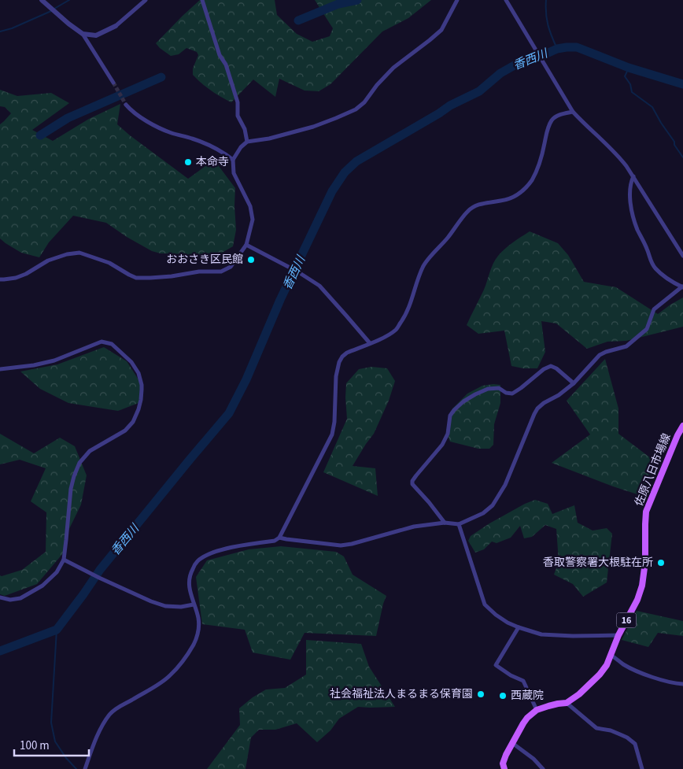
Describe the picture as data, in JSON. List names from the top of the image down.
{
  "streets": {
    "main road": ["佐原八日市場線", "16"]
  },
  "water": ["香西川"],
  "places": [
    "本命寺",
    "おおさき区民館",
    "香取警察署大根駐在所",
    "社会福祉法人まるまる保育園",
    "西蔵院"
  ],
  "scale_bar": "100 m"
}
